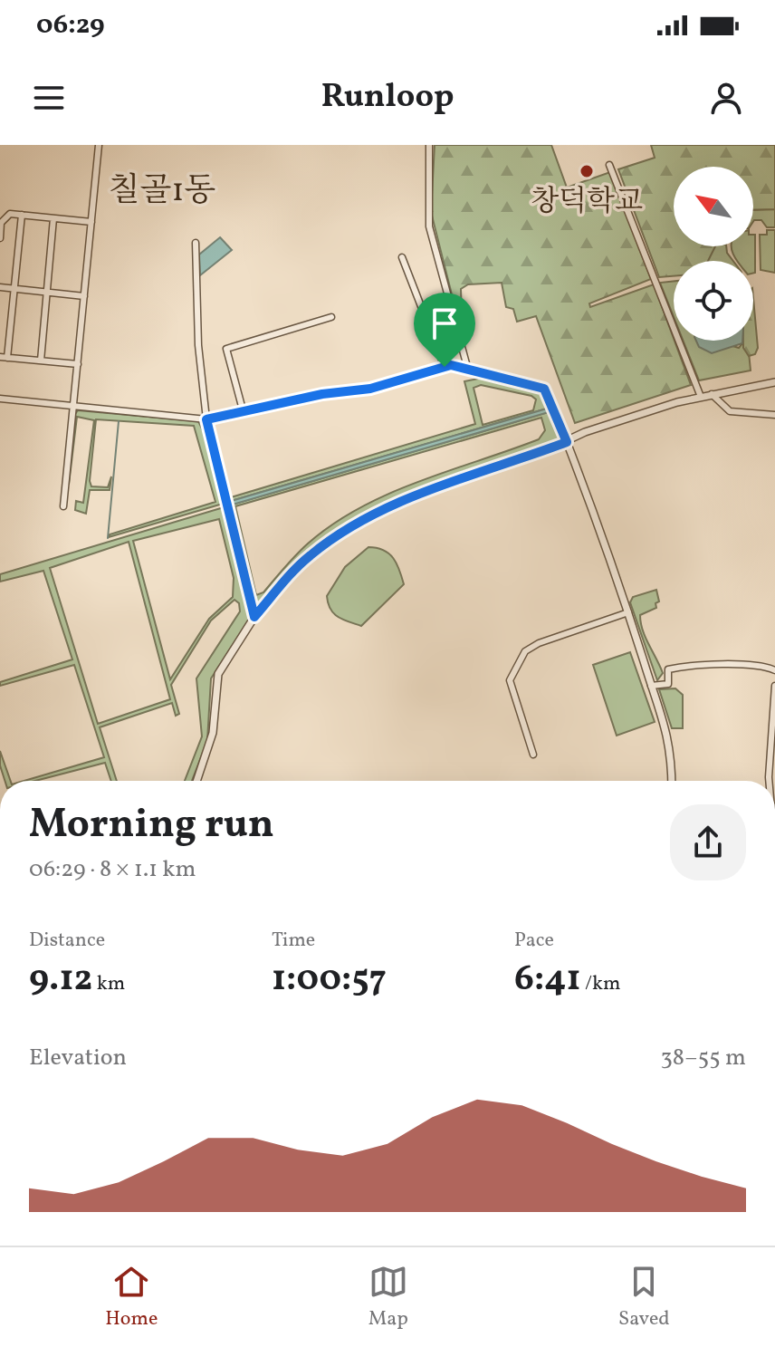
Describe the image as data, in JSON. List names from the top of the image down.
{
  "districts": ["칠골1동"],
  "places": ["창덕학교"],
  "north": "top left",
  "page": {
    "status": "06:29",
    "header": "Runloop",
    "heading": ["Morning run", "06:29 · 8 × 1.1 km"],
    "stats": [
      ["Distance", "9.12 km"],
      ["Time", "1:00:57"],
      ["Pace", "6:41 /km"]
    ],
    "chart": ["Elevation", "38–55 m"],
    "tabs": ["Home", "Map", "Saved"]
  }
}
